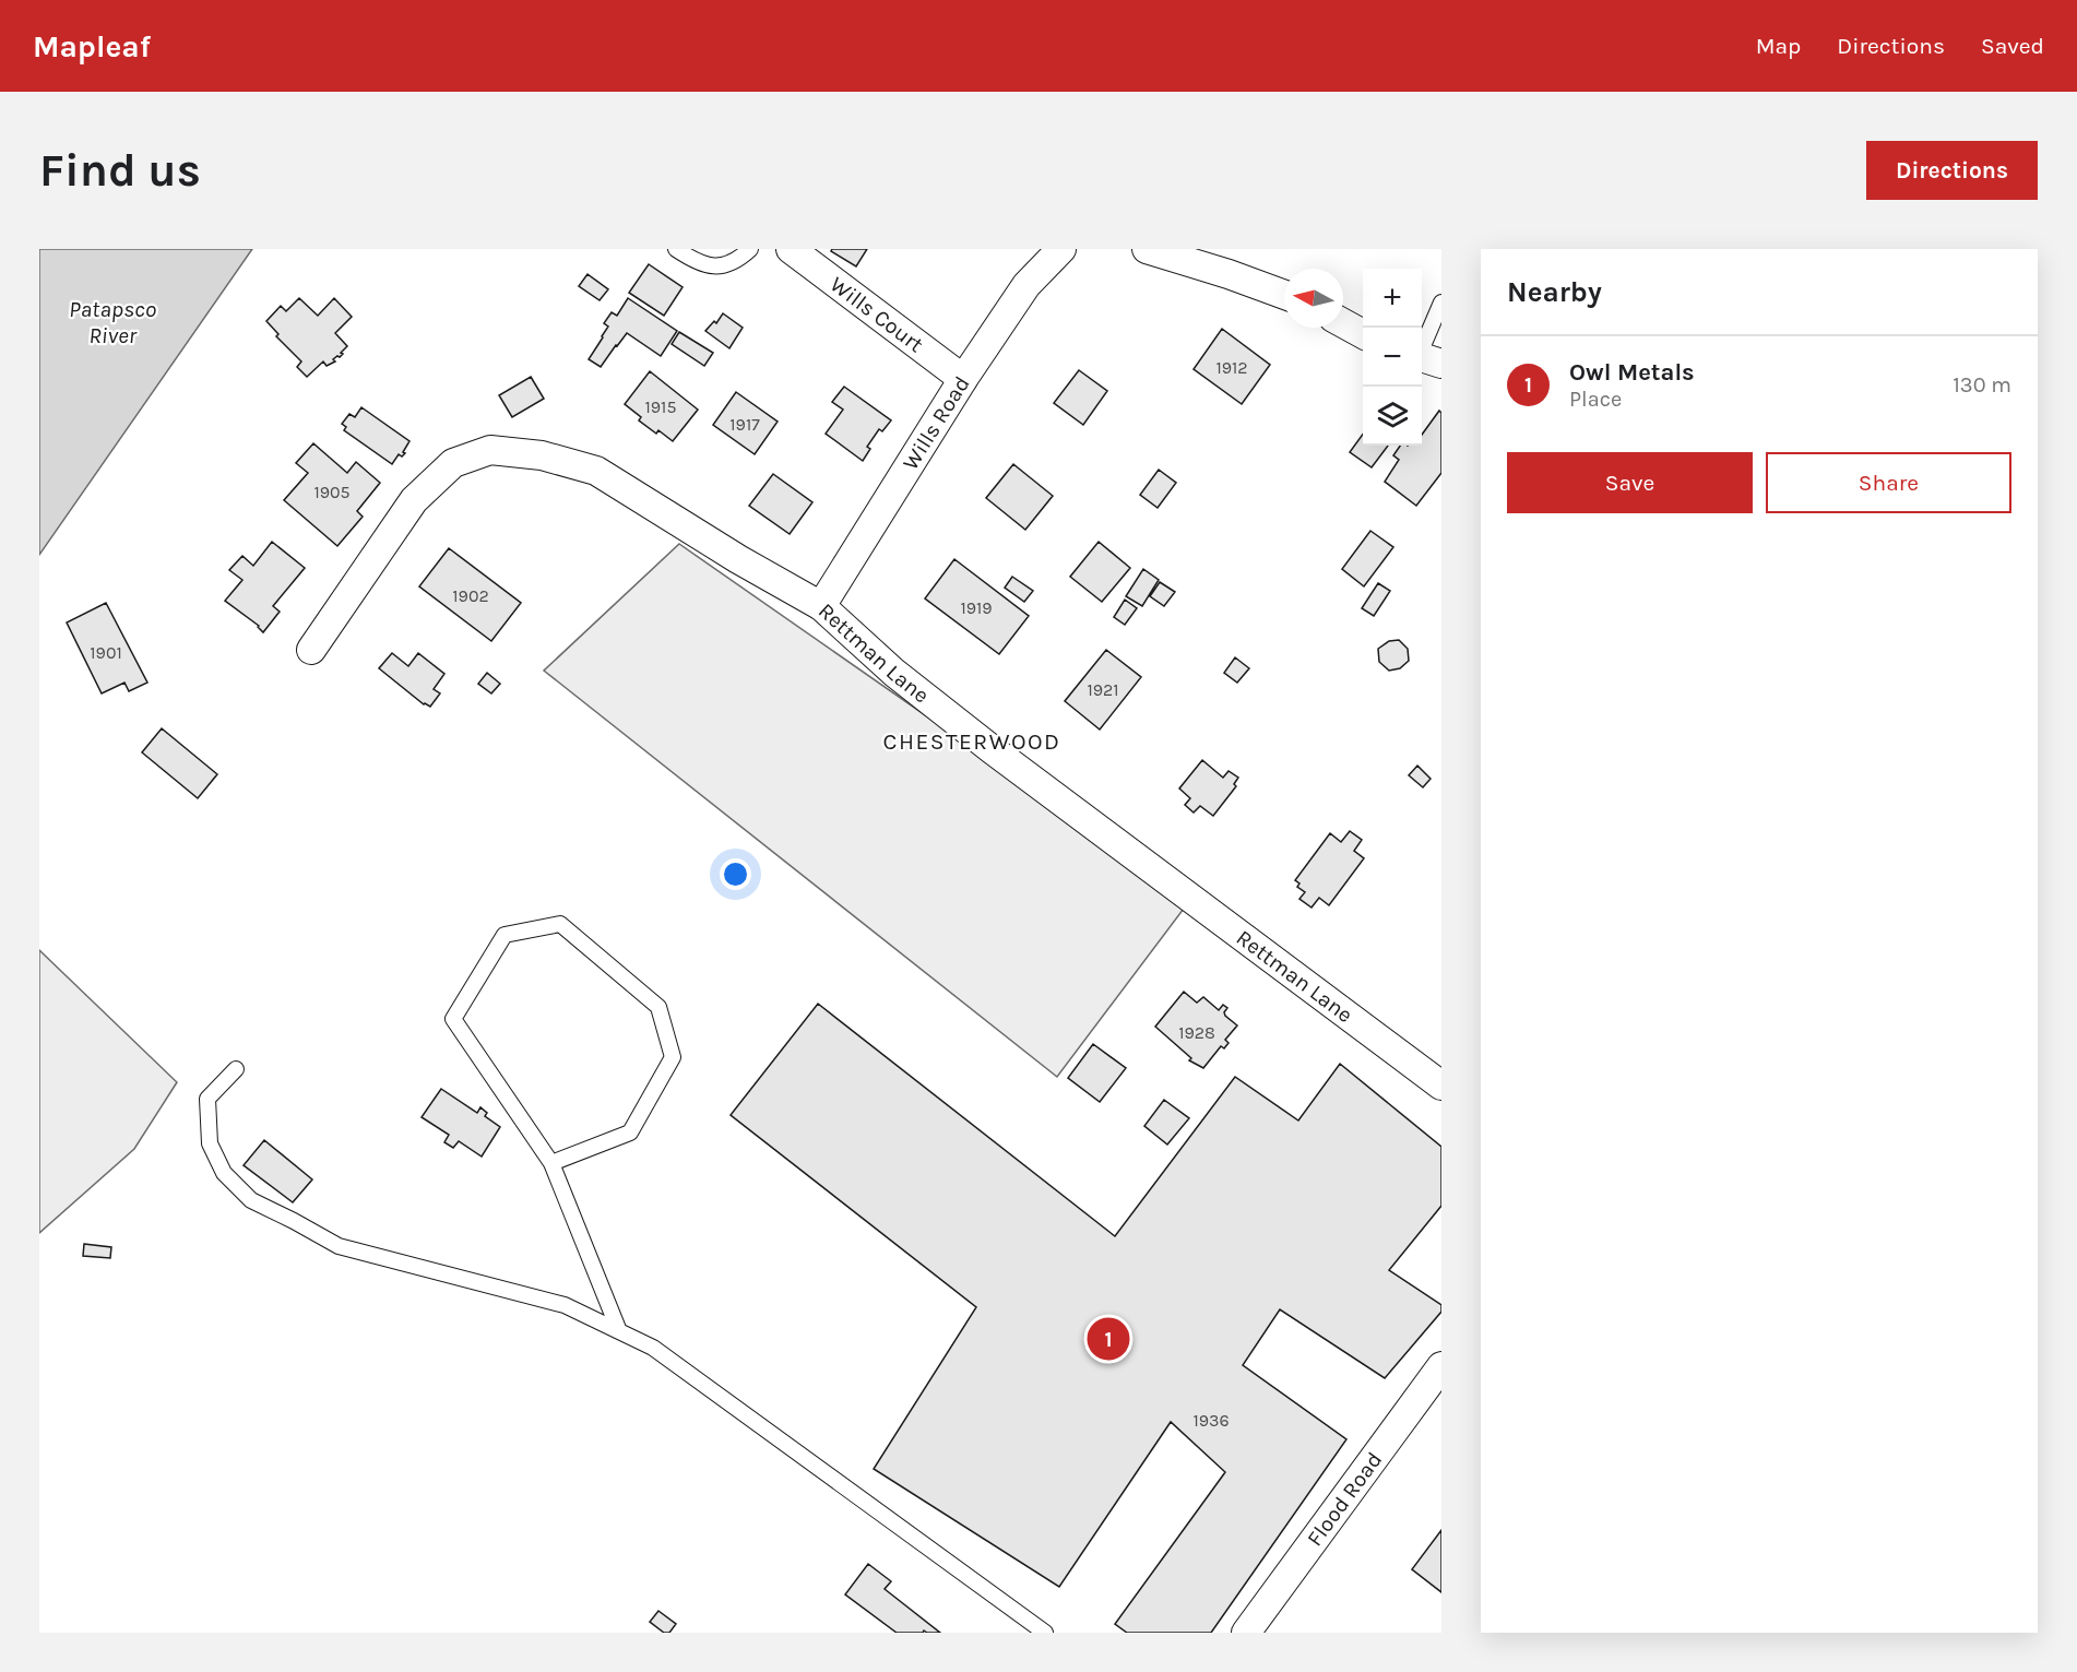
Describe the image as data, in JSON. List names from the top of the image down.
{
  "streets": {
    "street": [
      "Wills Court",
      "Wills Road",
      "Rettman Lane",
      "Flood Road"
    ]
  },
  "crossings": [
    ["Wills Court", "Wills Road"],
    ["Wills Road", "Rettman Lane"]
  ],
  "districts": ["CHESTERWOOD"],
  "water": ["Patapsco River"],
  "house_numbers": [
    "1912",
    "1915",
    "1917",
    "1905",
    "1902",
    "1919",
    "1901",
    "1921",
    "1928",
    "1936"
  ],
  "north": "left",
  "page": {
    "header": "Mapleaf",
    "nav": ["Map", "Directions", "Saved"],
    "buttons": [
      "Directions",
      ["Save", "Share"]
    ],
    "title": "Find us",
    "heading": "Nearby",
    "map_buttons": ["+", "−"],
    "list": [
      {
        "mark": "1",
        "name": "Owl Metals",
        "note": "Place",
        "value": "130 m"
      }
    ],
    "pins": "1"
  }
}
